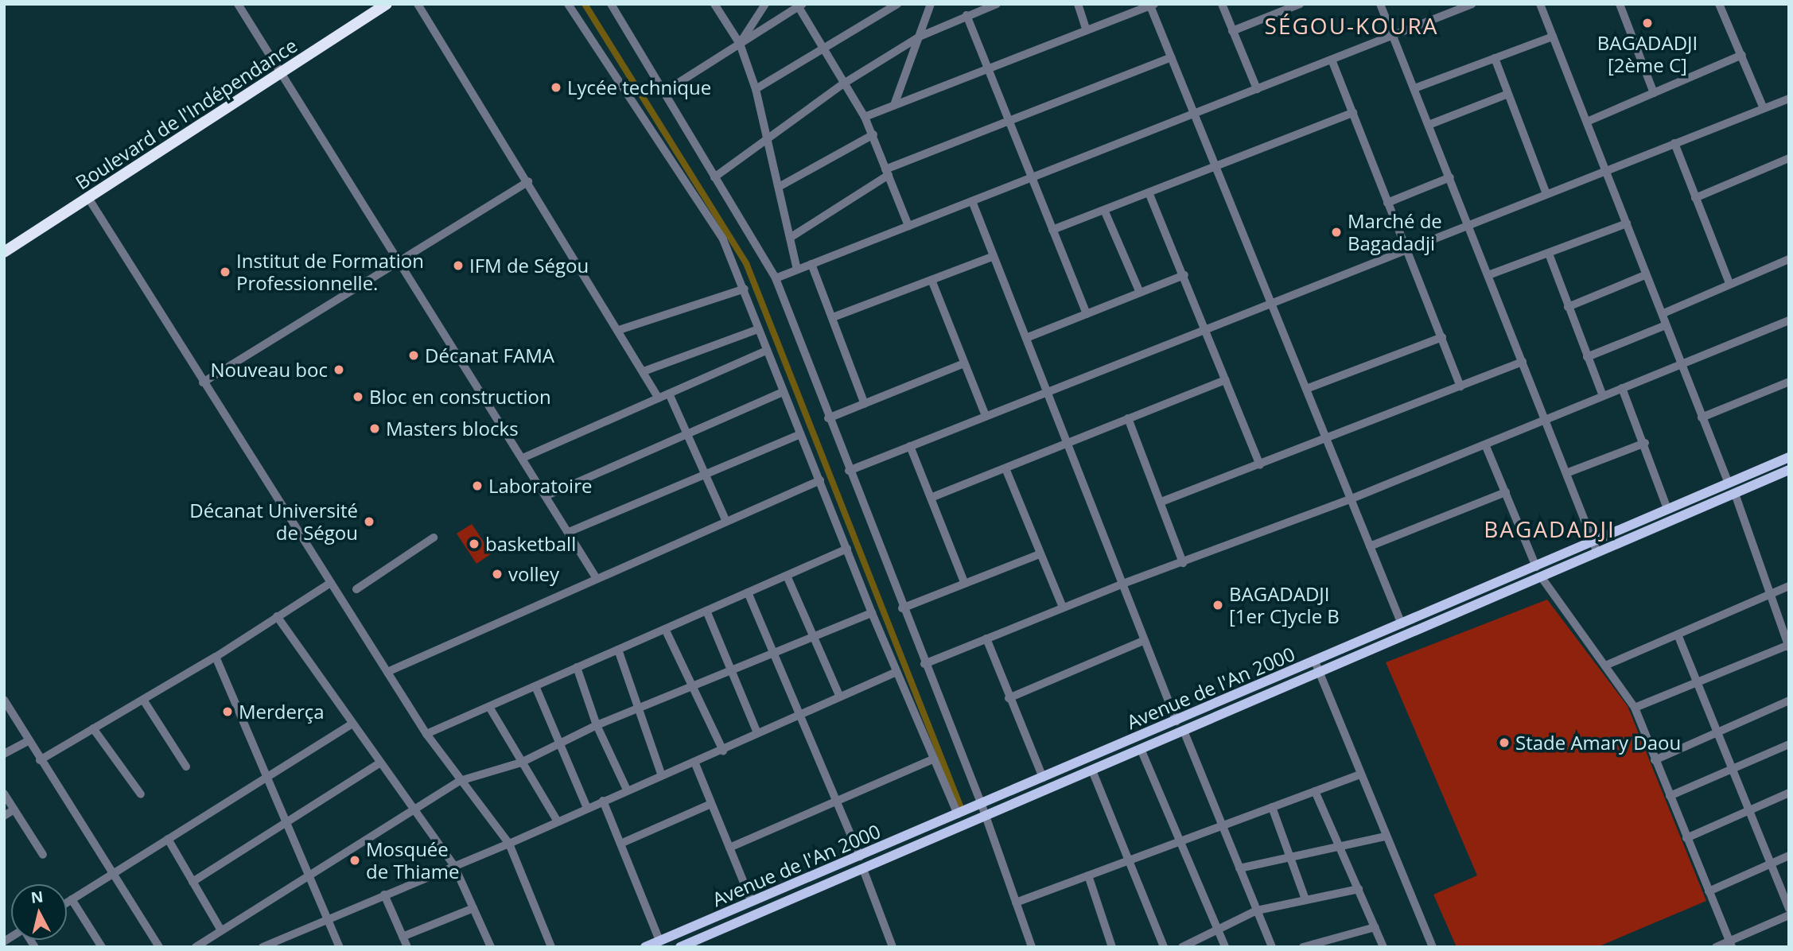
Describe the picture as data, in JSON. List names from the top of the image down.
{
  "streets": {
    "highway": ["Boulevard de l'Indépendance"],
    "main road": ["Avenue de l'An 2000"]
  },
  "districts": ["SÉGOU-KOURA", "BAGADADJI"],
  "places": [
    "BAGADADJI [2ème C]",
    "Lycée technique",
    "Marché de Bagadadji",
    "IFM de Ségou",
    "Institut de Formation Professionnelle.",
    "Décanat FAMA",
    "Nouveau boc",
    "Bloc en construction",
    "Masters blocks",
    "Laboratoire",
    "Décanat Université de Ségou",
    "basketball",
    "volley",
    "BAGADADJI [1er C]ycle B",
    "Merderça",
    "Stade Amary Daou",
    "Mosquée de Thiame"
  ],
  "north": "top"
}
